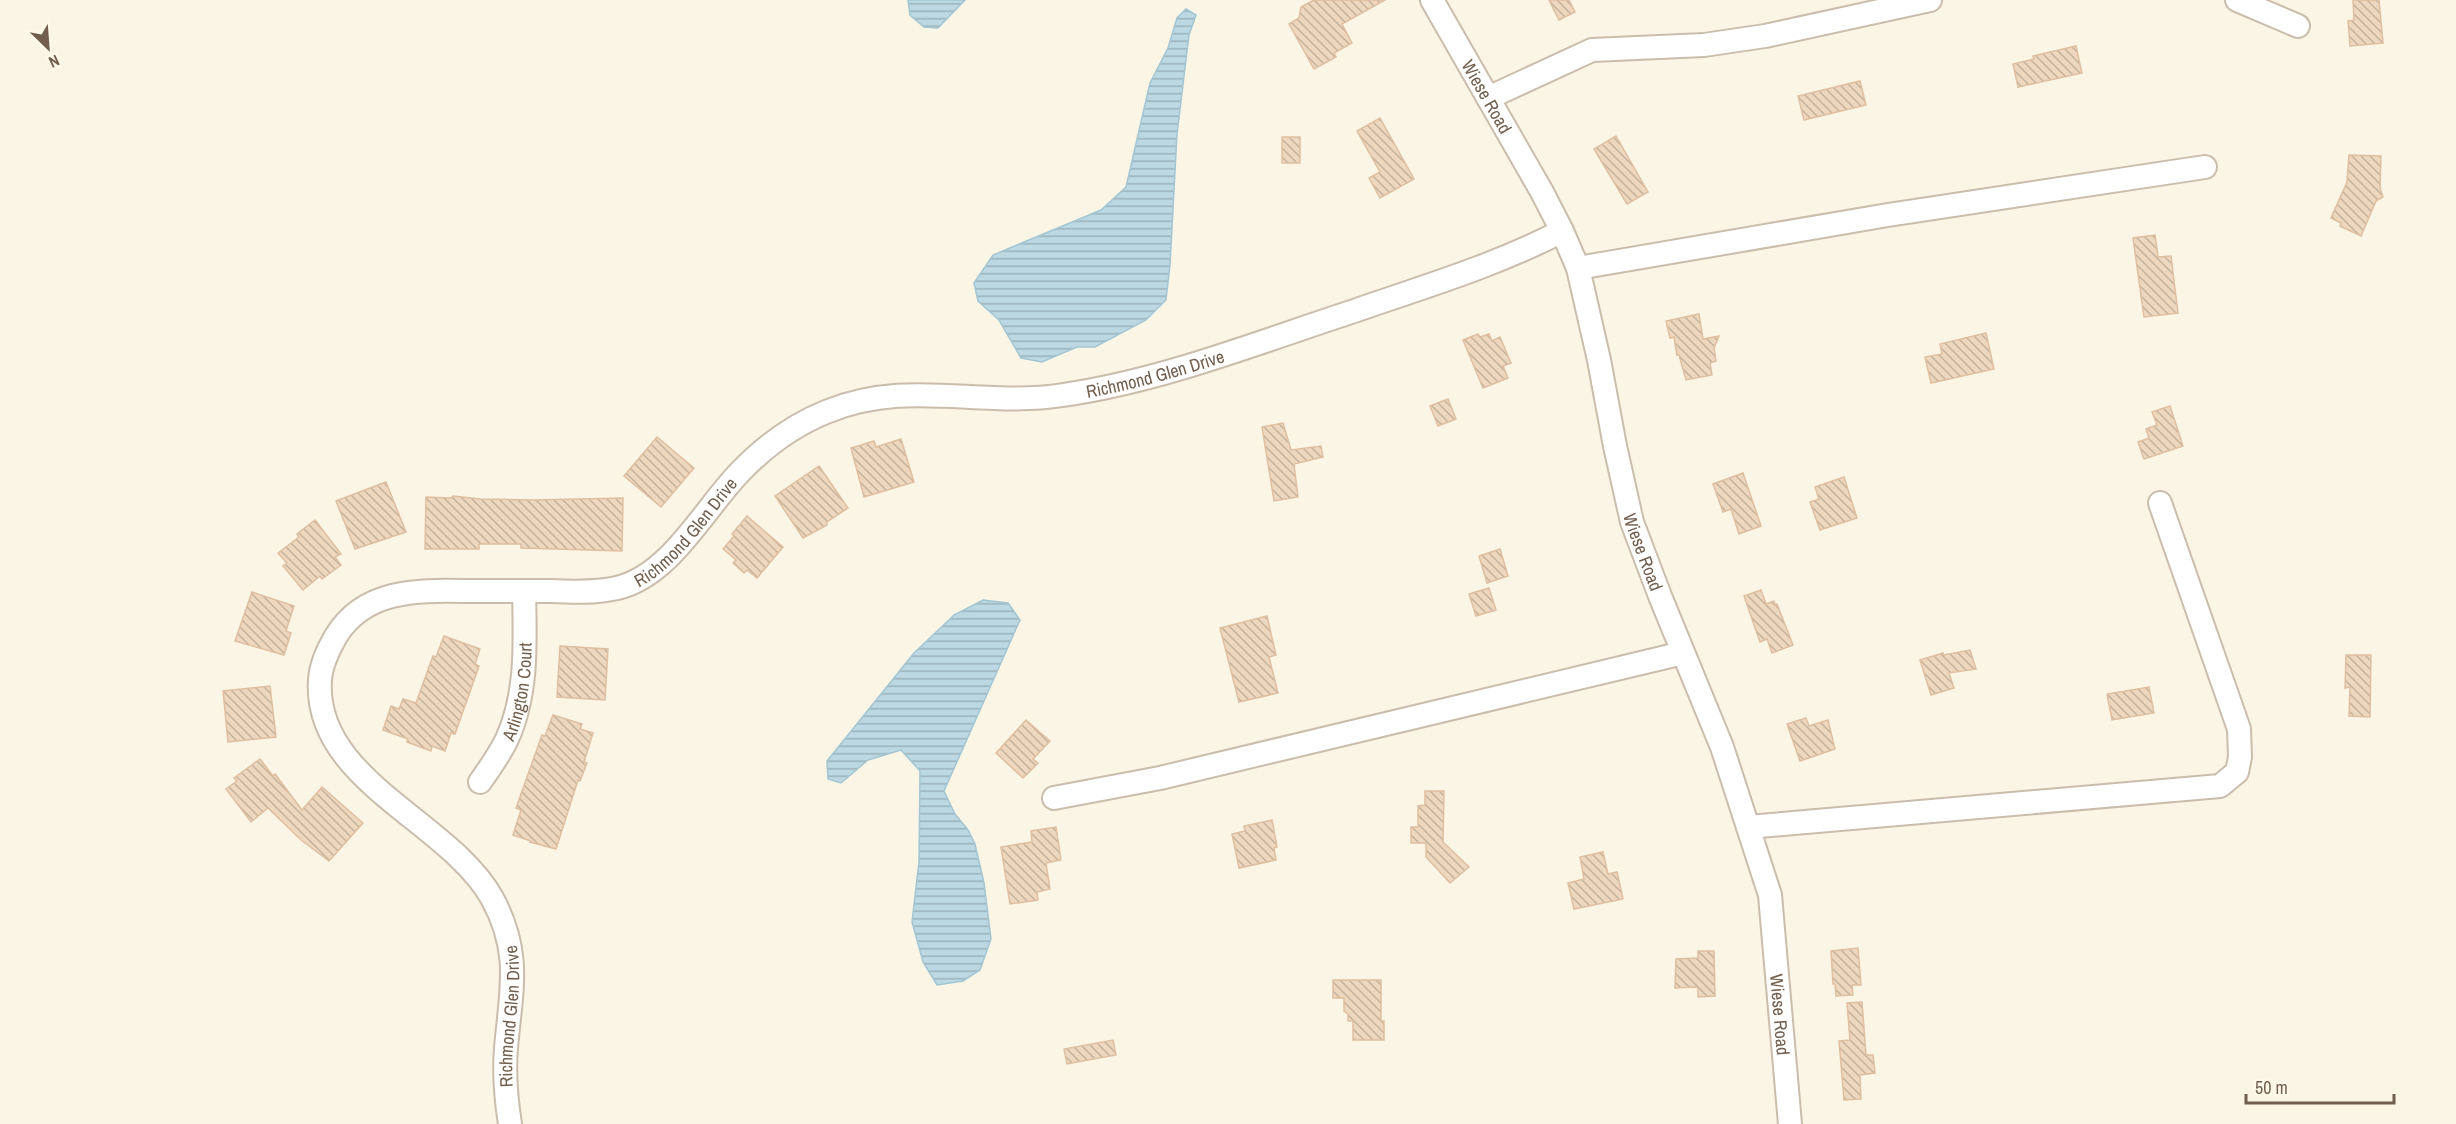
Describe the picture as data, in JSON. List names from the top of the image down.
{
  "streets": {
    "street": ["Wiese Road", "Richmond Glen Drive", "Arlington Court"]
  },
  "crossings": [
    ["Wiese Road", "Richmond Glen Drive"],
    ["Richmond Glen Drive", "Arlington Court"]
  ],
  "scale_bar": "50 m",
  "north": "bottom right"
}
